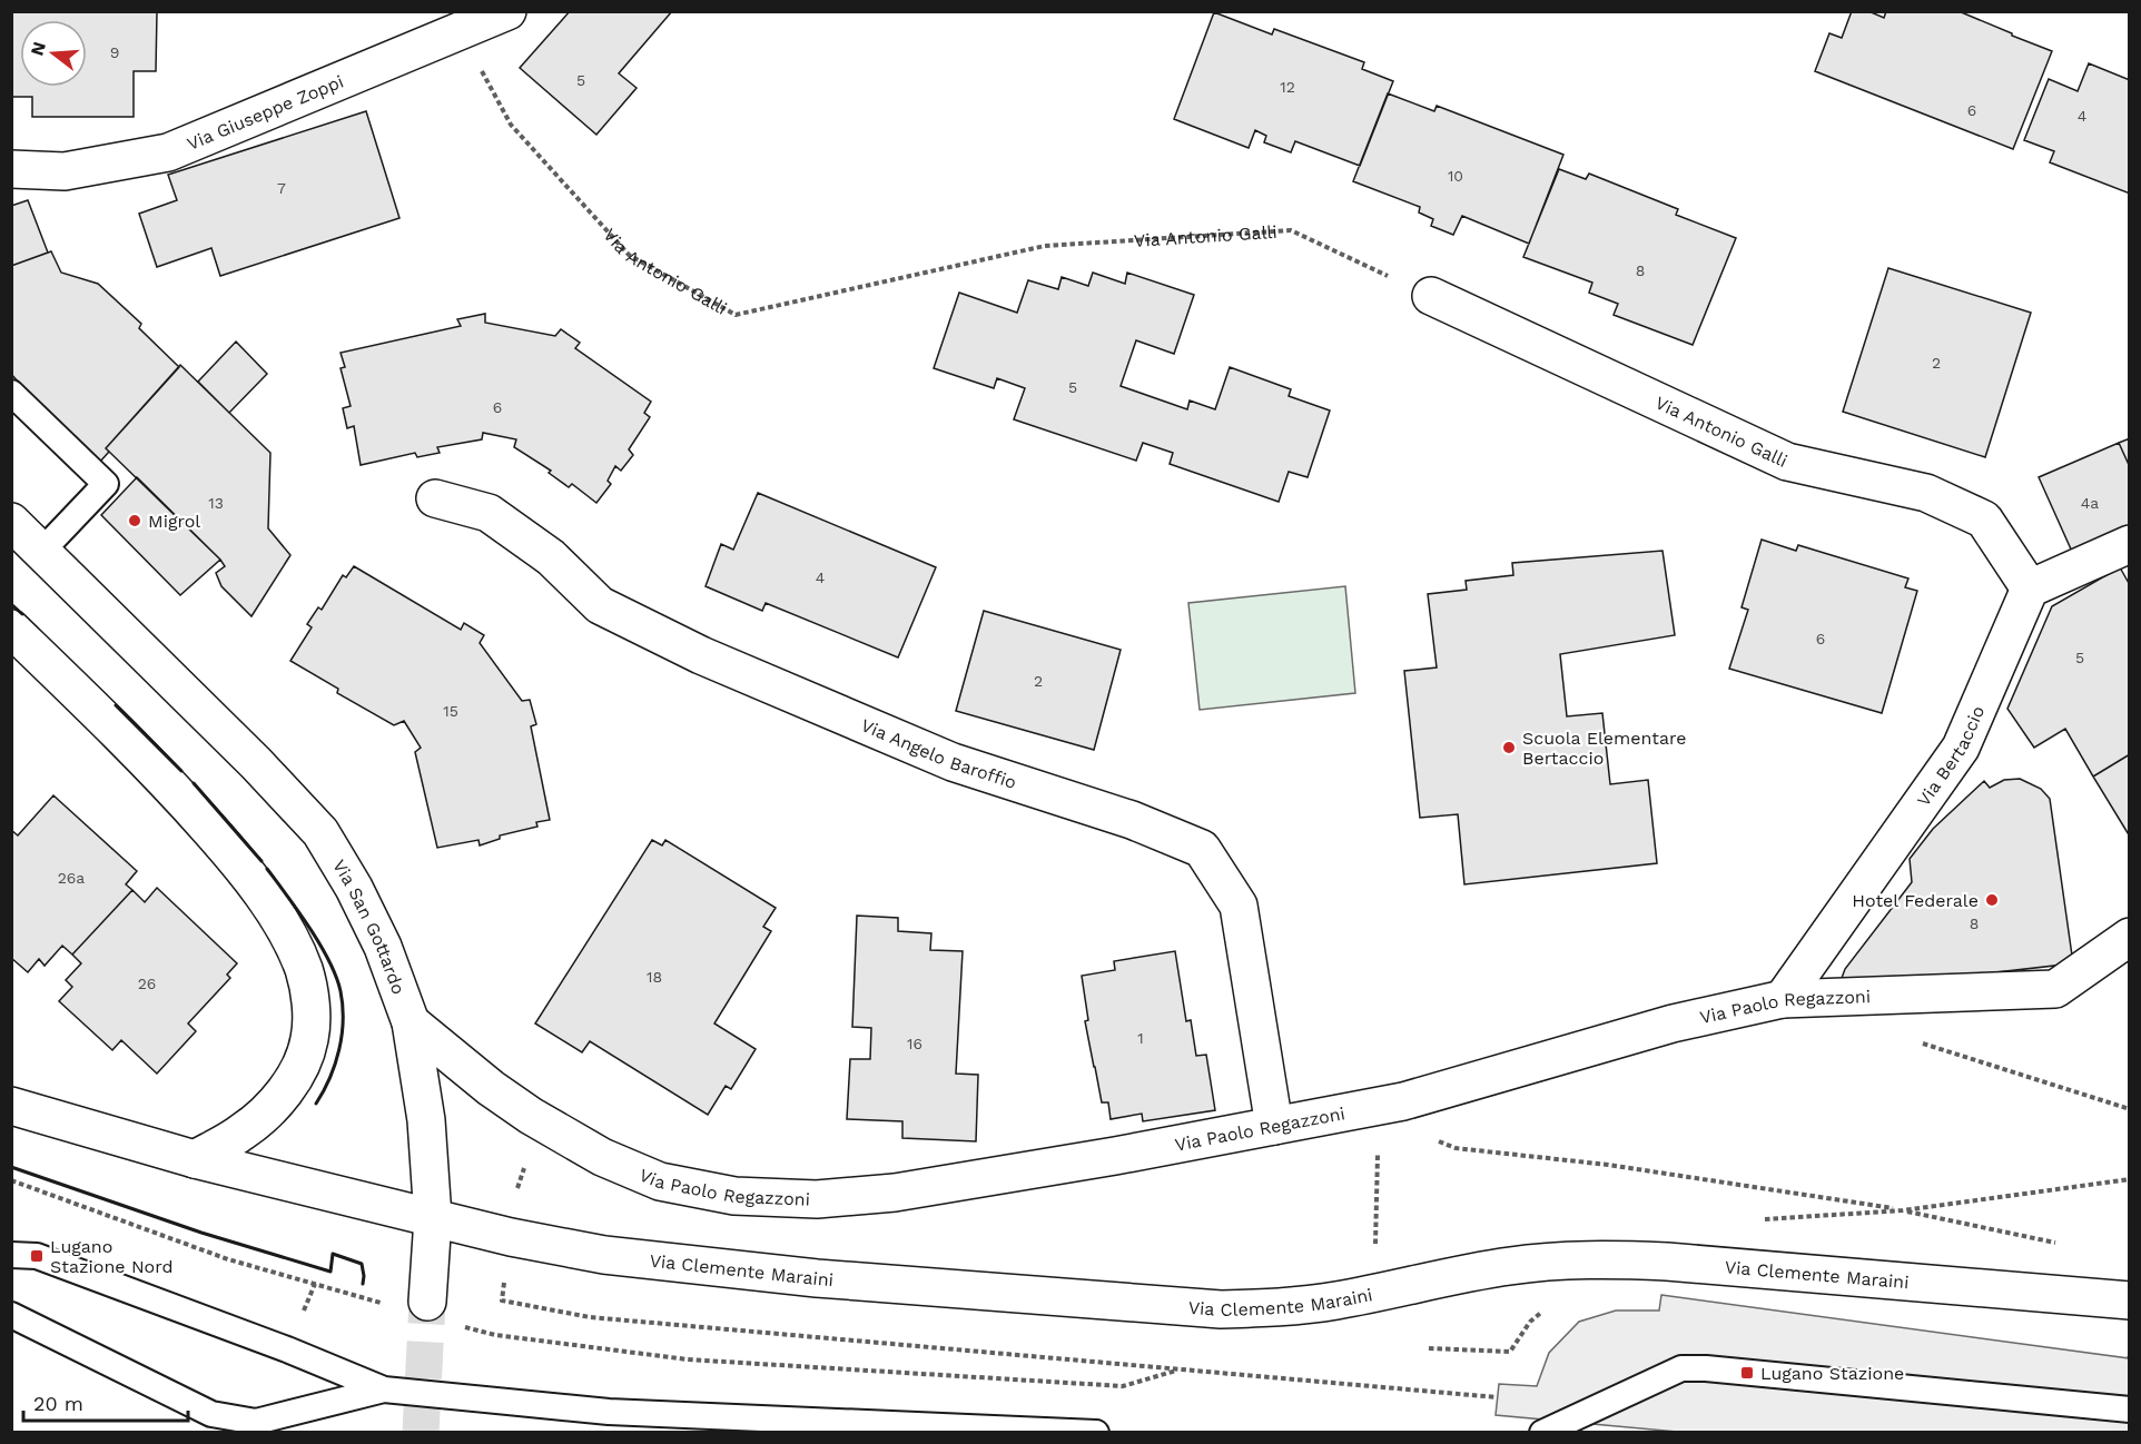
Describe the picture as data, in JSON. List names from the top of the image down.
{
  "streets": {
    "street": [
      "Via Giuseppe Zoppi",
      "Via Antonio Galli",
      "Via Angelo Baroffio",
      "Via Bertaccio",
      "Via San Gottardo",
      "Via Paolo Regazzoni",
      "Via Clemente Maraini"
    ]
  },
  "crossings": [
    ["Via Giuseppe Zoppi", "Via Antonio Galli"],
    ["Via Antonio Galli", "Via Bertaccio"],
    ["Via Angelo Baroffio", "Via Paolo Regazzoni"],
    ["Via Bertaccio", "Via Paolo Regazzoni"],
    ["Via San Gottardo", "Via Paolo Regazzoni"],
    ["Via San Gottardo", "Via Clemente Maraini"]
  ],
  "places": {
    "other": ["Migrol", "Scuola Elementare Bertaccio", "Hotel Federale"],
    "transit": ["Lugano Stazione Nord", "Lugano Stazione"]
  },
  "house_numbers": [
    "9",
    "5",
    "12",
    "6",
    "4",
    "10",
    "7",
    "8",
    "2",
    "5",
    "6",
    "13",
    "4a",
    "4",
    "6",
    "5",
    "2",
    "15",
    "26a",
    "8",
    "18",
    "26",
    "1",
    "16"
  ],
  "scale_bar": "20 m",
  "north": "left"
}
